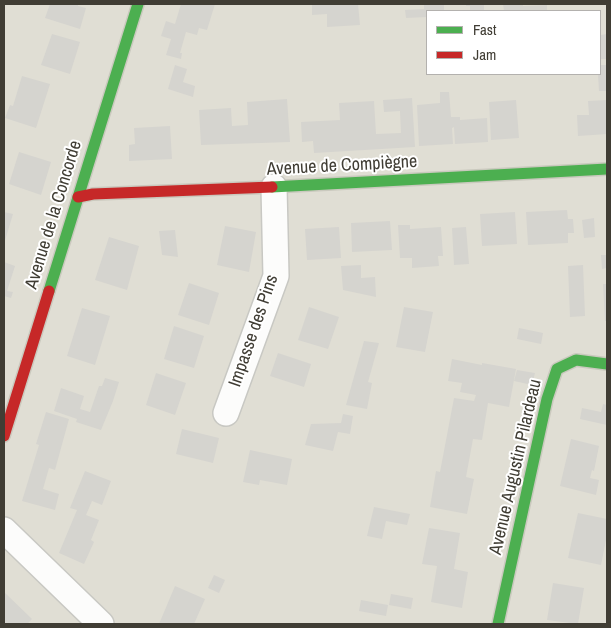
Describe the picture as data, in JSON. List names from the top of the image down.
{
  "streets": {
    "street": [
      "Avenue de Compiègne",
      "Avenue de la Concorde",
      "Impasse des Pins",
      "Avenue Augustin Pilardeau"
    ]
  },
  "crossings": [
    ["Avenue de Compiègne", "Avenue de la Concorde"],
    ["Avenue de Compiègne", "Impasse des Pins"]
  ],
  "legend": ["Fast", "Jam"]
}
